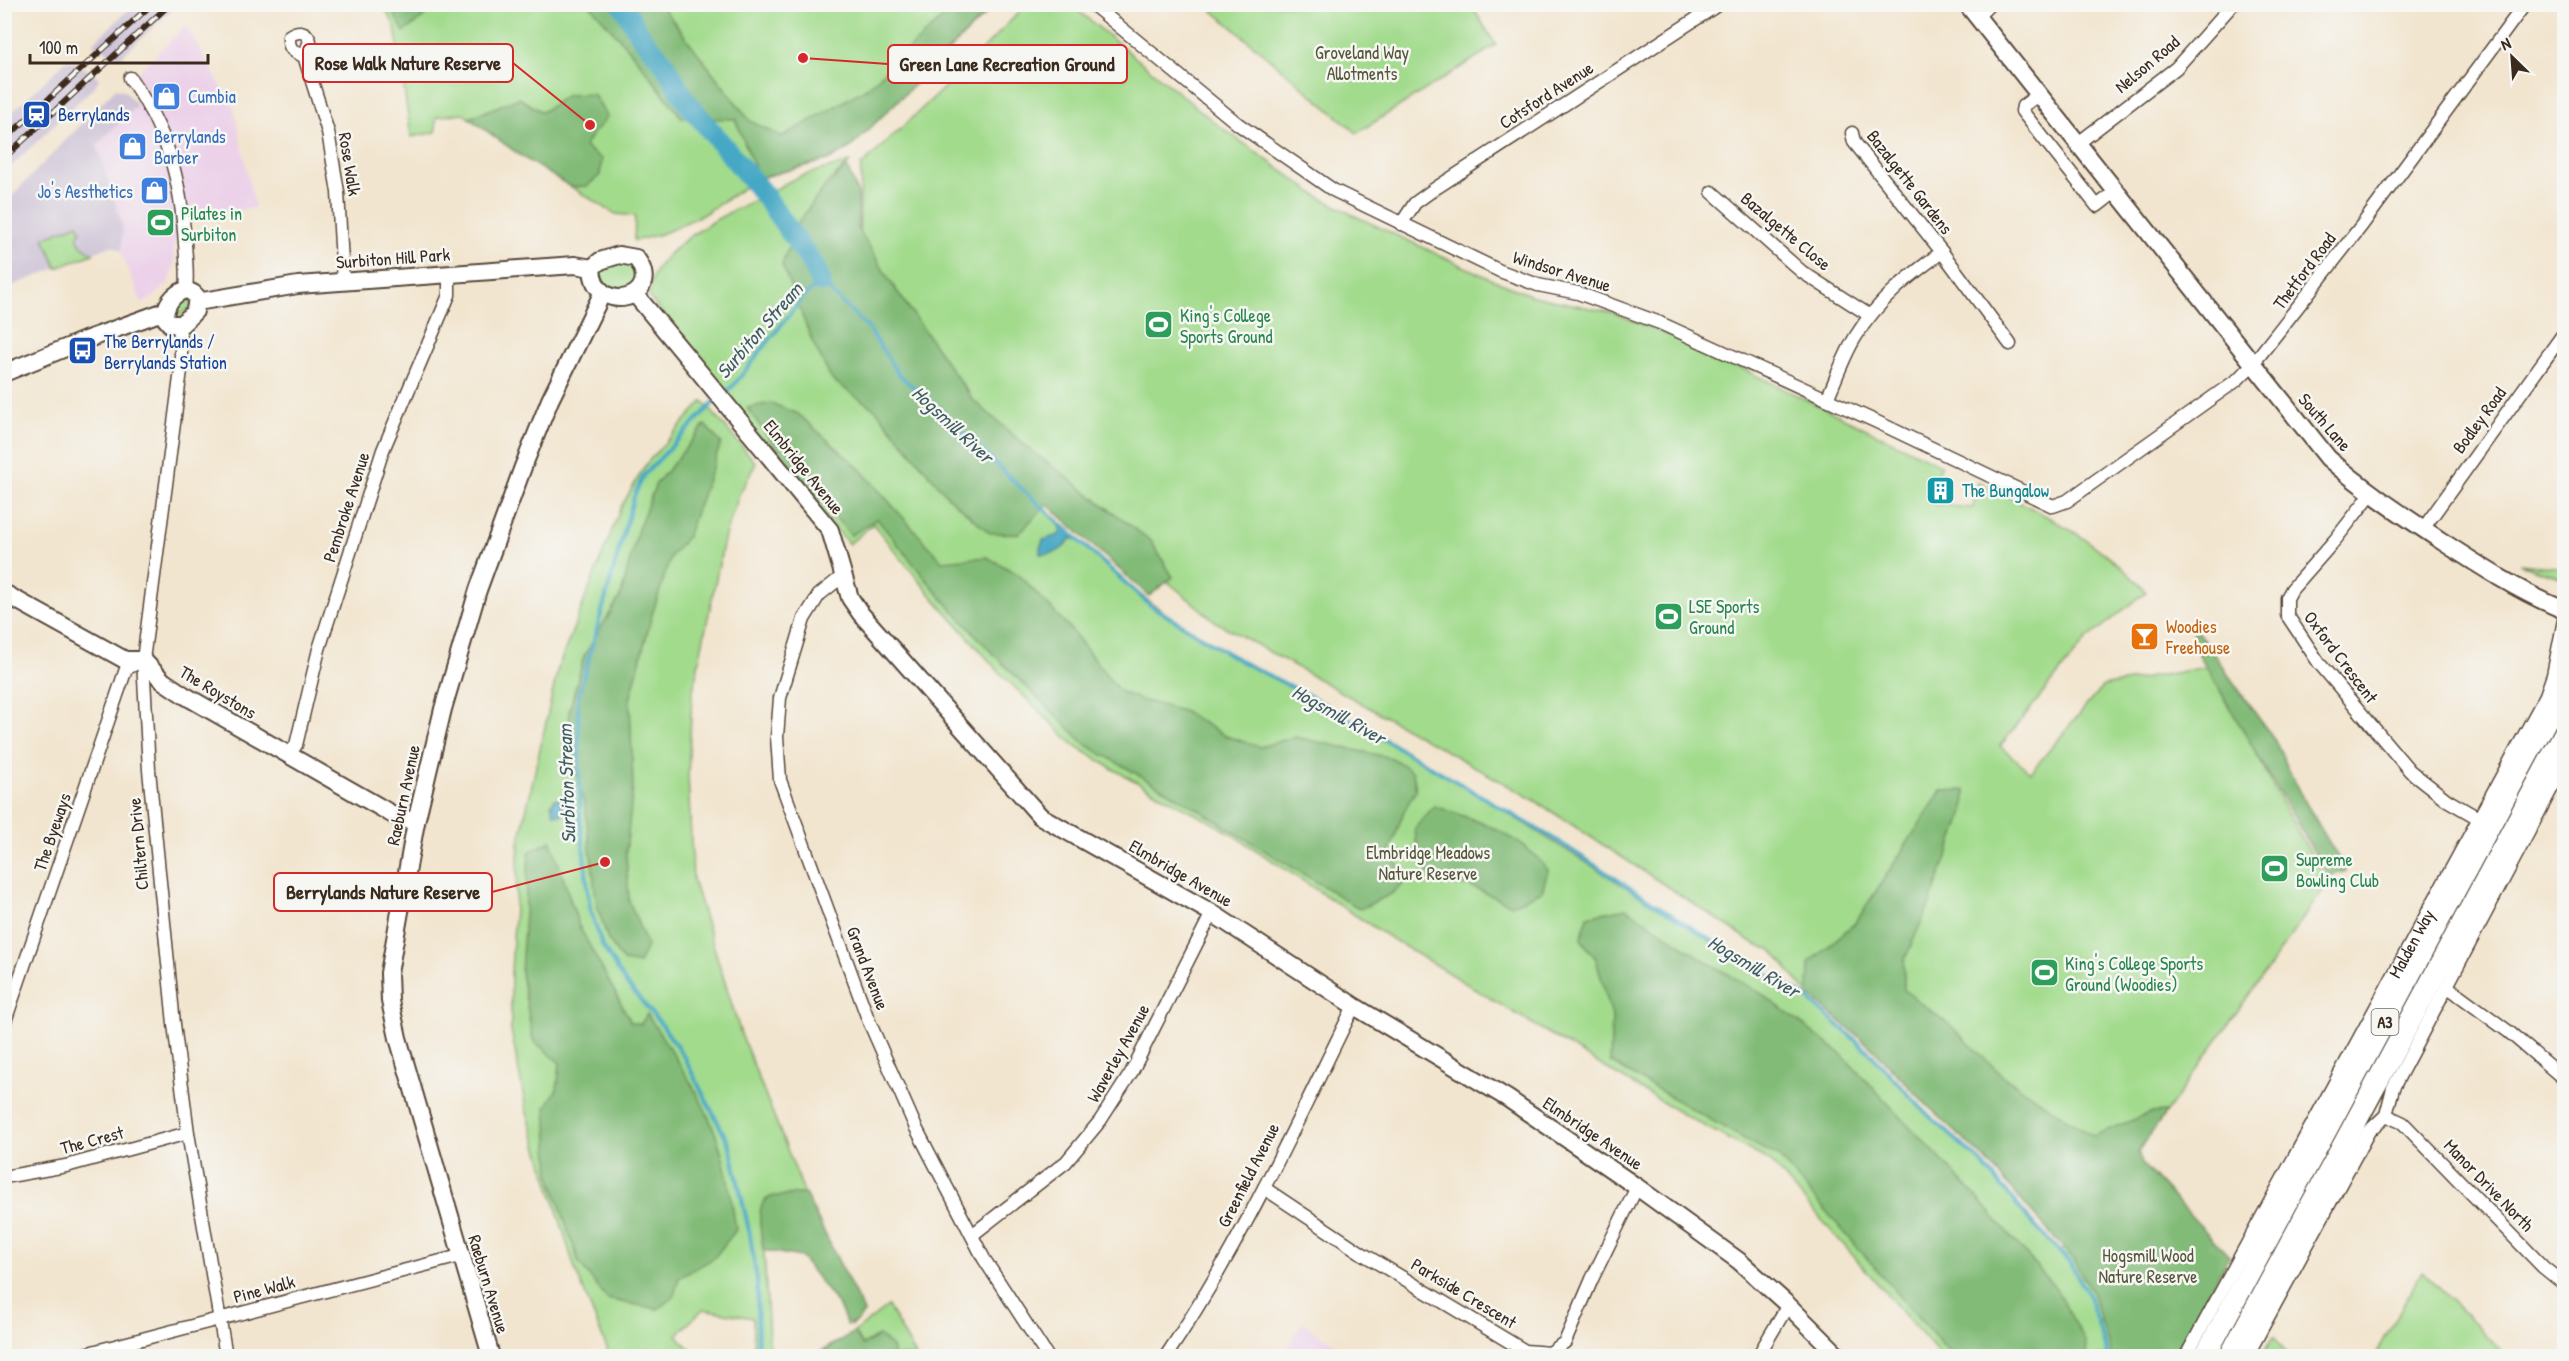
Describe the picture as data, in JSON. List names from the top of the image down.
{
  "streets": {
    "highway": ["Malden Way", "A3"],
    "street": [
      "Nelson Road",
      "Cotsford Avenue",
      "Rose Walk",
      "Bazalgette Gardens",
      "Bazalgette Close",
      "Surbiton Hill Park",
      "Windsor Avenue",
      "Thetford Road",
      "Bodley Road",
      "South Lane",
      "Elmbridge Avenue",
      "Pembroke Avenue",
      "Oxford Crescent",
      "The Roystons",
      "Raeburn Avenue",
      "The Byeways",
      "Chiltern Drive",
      "Grand Avenue",
      "Waverley Avenue",
      "The Crest",
      "Greenfield Avenue",
      "Manor Drive North",
      "Pine Walk",
      "Parkside Crescent"
    ]
  },
  "crossings": [
    ["Nelson Road", "South Lane"],
    ["Cotsford Avenue", "Windsor Avenue"],
    ["Rose Walk", "Surbiton Hill Park"],
    ["Bazalgette Gardens", "Bazalgette Close"],
    ["Bazalgette Gardens", "Windsor Avenue"],
    ["Surbiton Hill Park", "Elmbridge Avenue"],
    ["Surbiton Hill Park", "Pembroke Avenue"],
    ["Surbiton Hill Park", "Raeburn Avenue"],
    ["Surbiton Hill Park", "Chiltern Drive"],
    ["Windsor Avenue", "Thetford Road"],
    ["Thetford Road", "South Lane"],
    ["Bodley Road", "South Lane"],
    ["South Lane", "Oxford Crescent"],
    ["Elmbridge Avenue", "Raeburn Avenue"],
    ["Elmbridge Avenue", "Grand Avenue"],
    ["Elmbridge Avenue", "Waverley Avenue"],
    ["Elmbridge Avenue", "Greenfield Avenue"],
    ["Elmbridge Avenue", "Parkside Crescent"],
    ["Pembroke Avenue", "The Roystons"],
    ["Oxford Crescent", "Malden Way"],
    ["The Roystons", "Raeburn Avenue"],
    ["The Roystons", "The Byeways"],
    ["The Roystons", "Chiltern Drive"],
    ["Raeburn Avenue", "Pine Walk"],
    ["The Byeways", "Chiltern Drive"],
    ["Chiltern Drive", "The Crest"],
    ["Chiltern Drive", "Pine Walk"],
    ["Grand Avenue", "Waverley Avenue"],
    ["Greenfield Avenue", "Parkside Crescent"]
  ],
  "water": ["Surbiton Stream", "Hogsmill River"],
  "parks": ["Groveland Way Allotments", "Elmbridge Meadows Nature Reserve", "Hogsmill Wood Nature Reserve"],
  "places": {
    "other": ["Green Lane Recreation Ground", "Rose Walk Nature Reserve", "Berrylands Nature Reserve"],
    "shop": ["Cumbia", "Berrylands Barber", "Jo's Aesthetics"],
    "station": ["Berrylands"],
    "sports": [
      "Pilates in Surbiton",
      "King's College Sports Ground",
      "LSE Sports Ground",
      "Supreme Bowling Club",
      "King's College Sports Ground (Woodies)"
    ],
    "bus stop": ["The Berrylands / Berrylands Station"],
    "building": ["The Bungalow"],
    "bar": ["Woodies Freehouse"]
  },
  "scale_bar": "100 m",
  "north": "top left"
}
